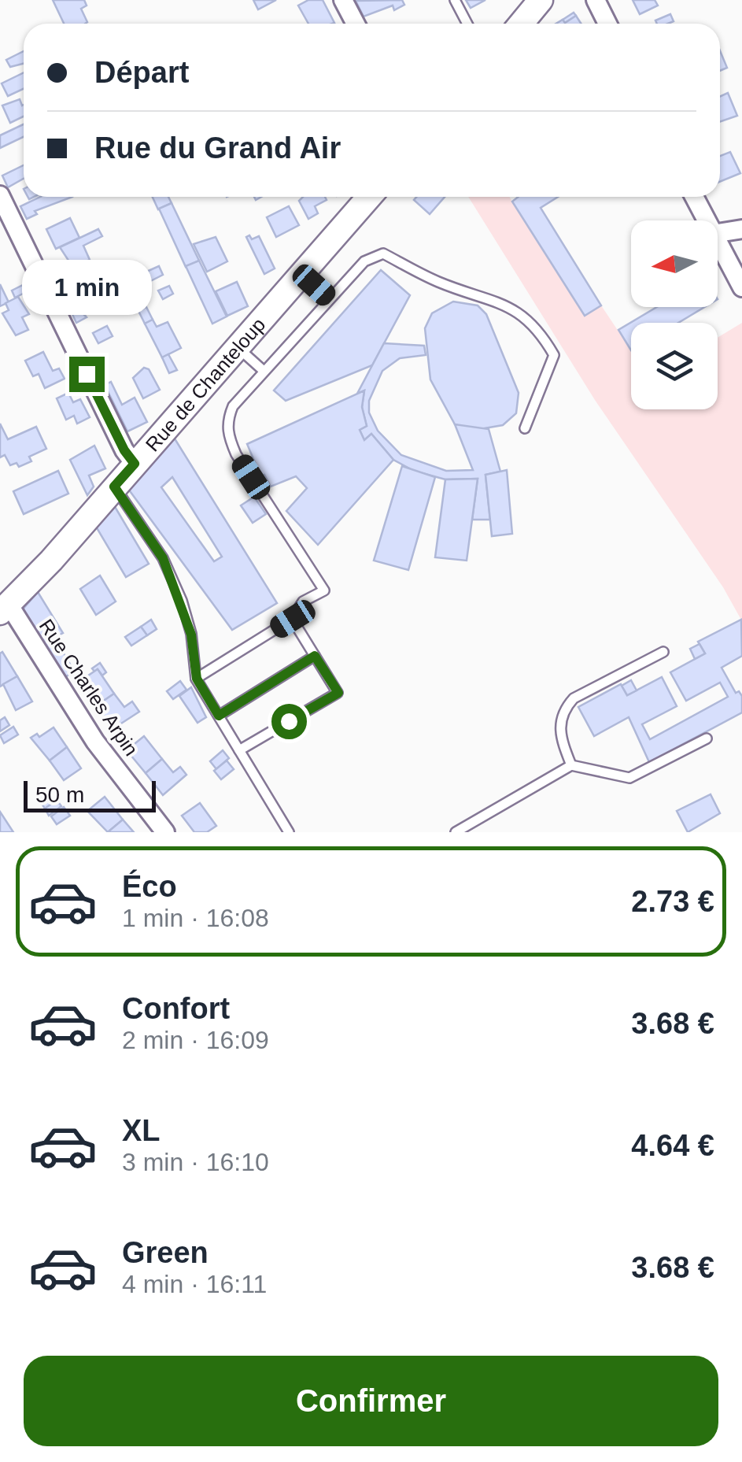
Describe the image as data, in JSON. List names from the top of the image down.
{
  "streets": {
    "street": ["Rue de Chanteloup", "Rue Charles Arpin"]
  },
  "crossings": [
    ["Rue de Chanteloup", "Rue Charles Arpin"]
  ],
  "scale_bar": "50 m",
  "north": "left",
  "page": {
    "banner": ["Départ", "Rue du Grand Air"],
    "bubble": "1 min",
    "scale": "50 m",
    "list": [
      {
        "name": "Éco",
        "note": "1 min · 16:08",
        "value": "2.73 €"
      },
      {
        "name": "Confort",
        "note": "2 min · 16:09",
        "value": "3.68 €"
      },
      {
        "name": "XL",
        "note": "3 min · 16:10",
        "value": "4.64 €"
      },
      {
        "name": "Green",
        "note": "4 min · 16:11",
        "value": "3.68 €"
      }
    ],
    "buttons": "Confirmer"
  }
}
